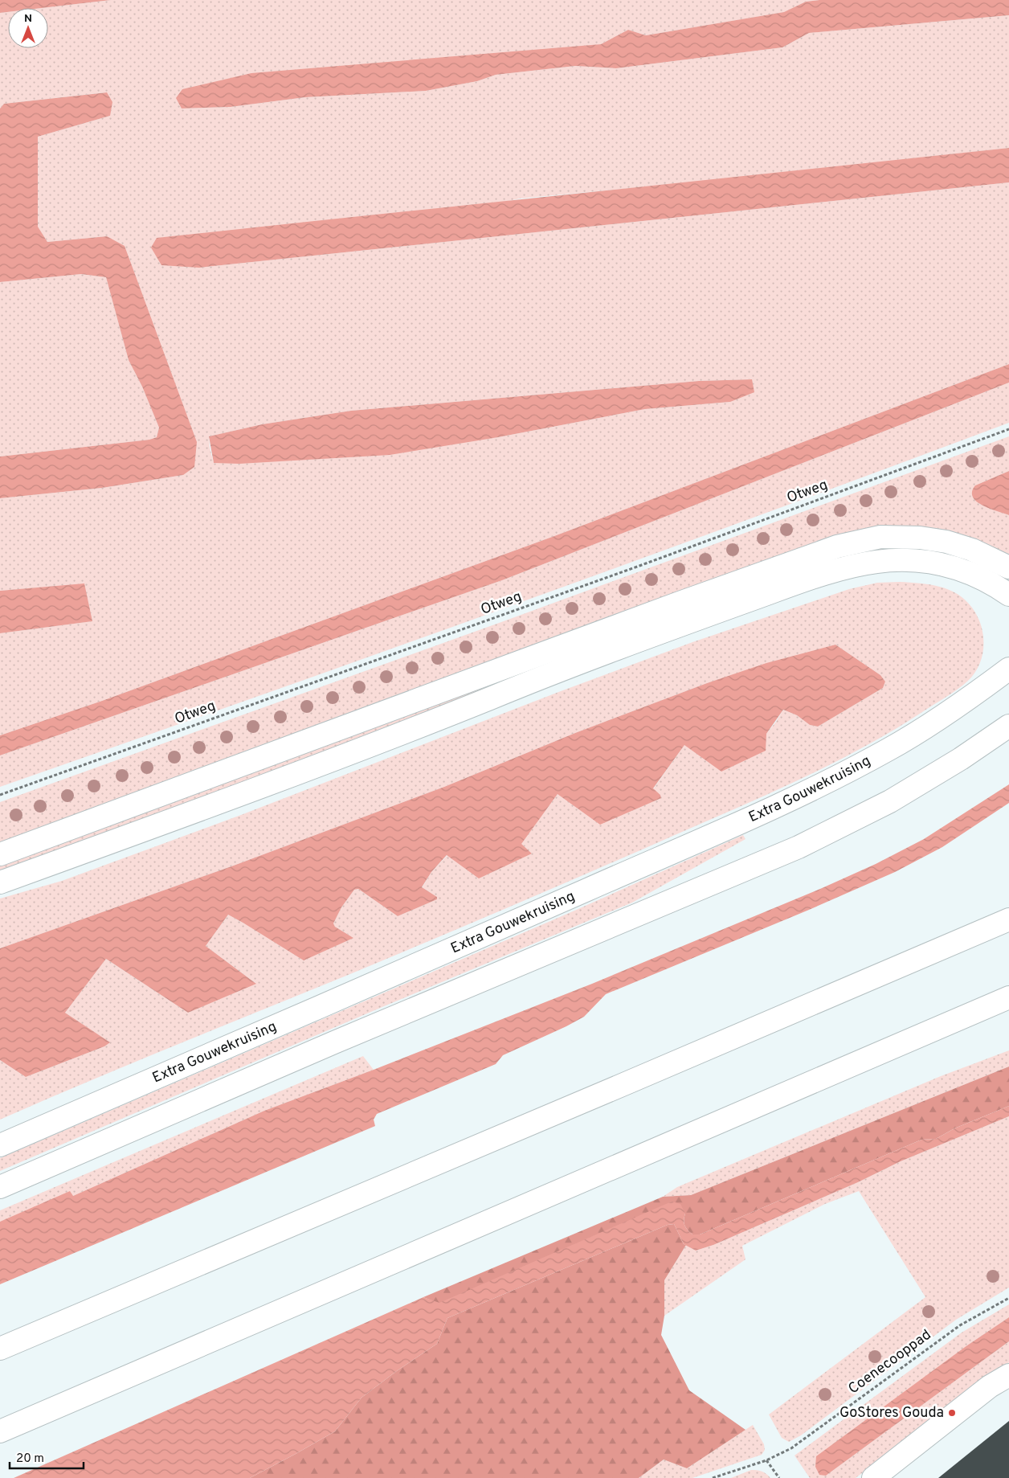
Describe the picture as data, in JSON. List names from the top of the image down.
{
  "streets": {
    "main road": ["Extra Gouwekruising"],
    "path": ["Otweg", "Coenecooppad"]
  },
  "places": ["GoStores Gouda"],
  "scale_bar": "20 m",
  "north": "top"
}
